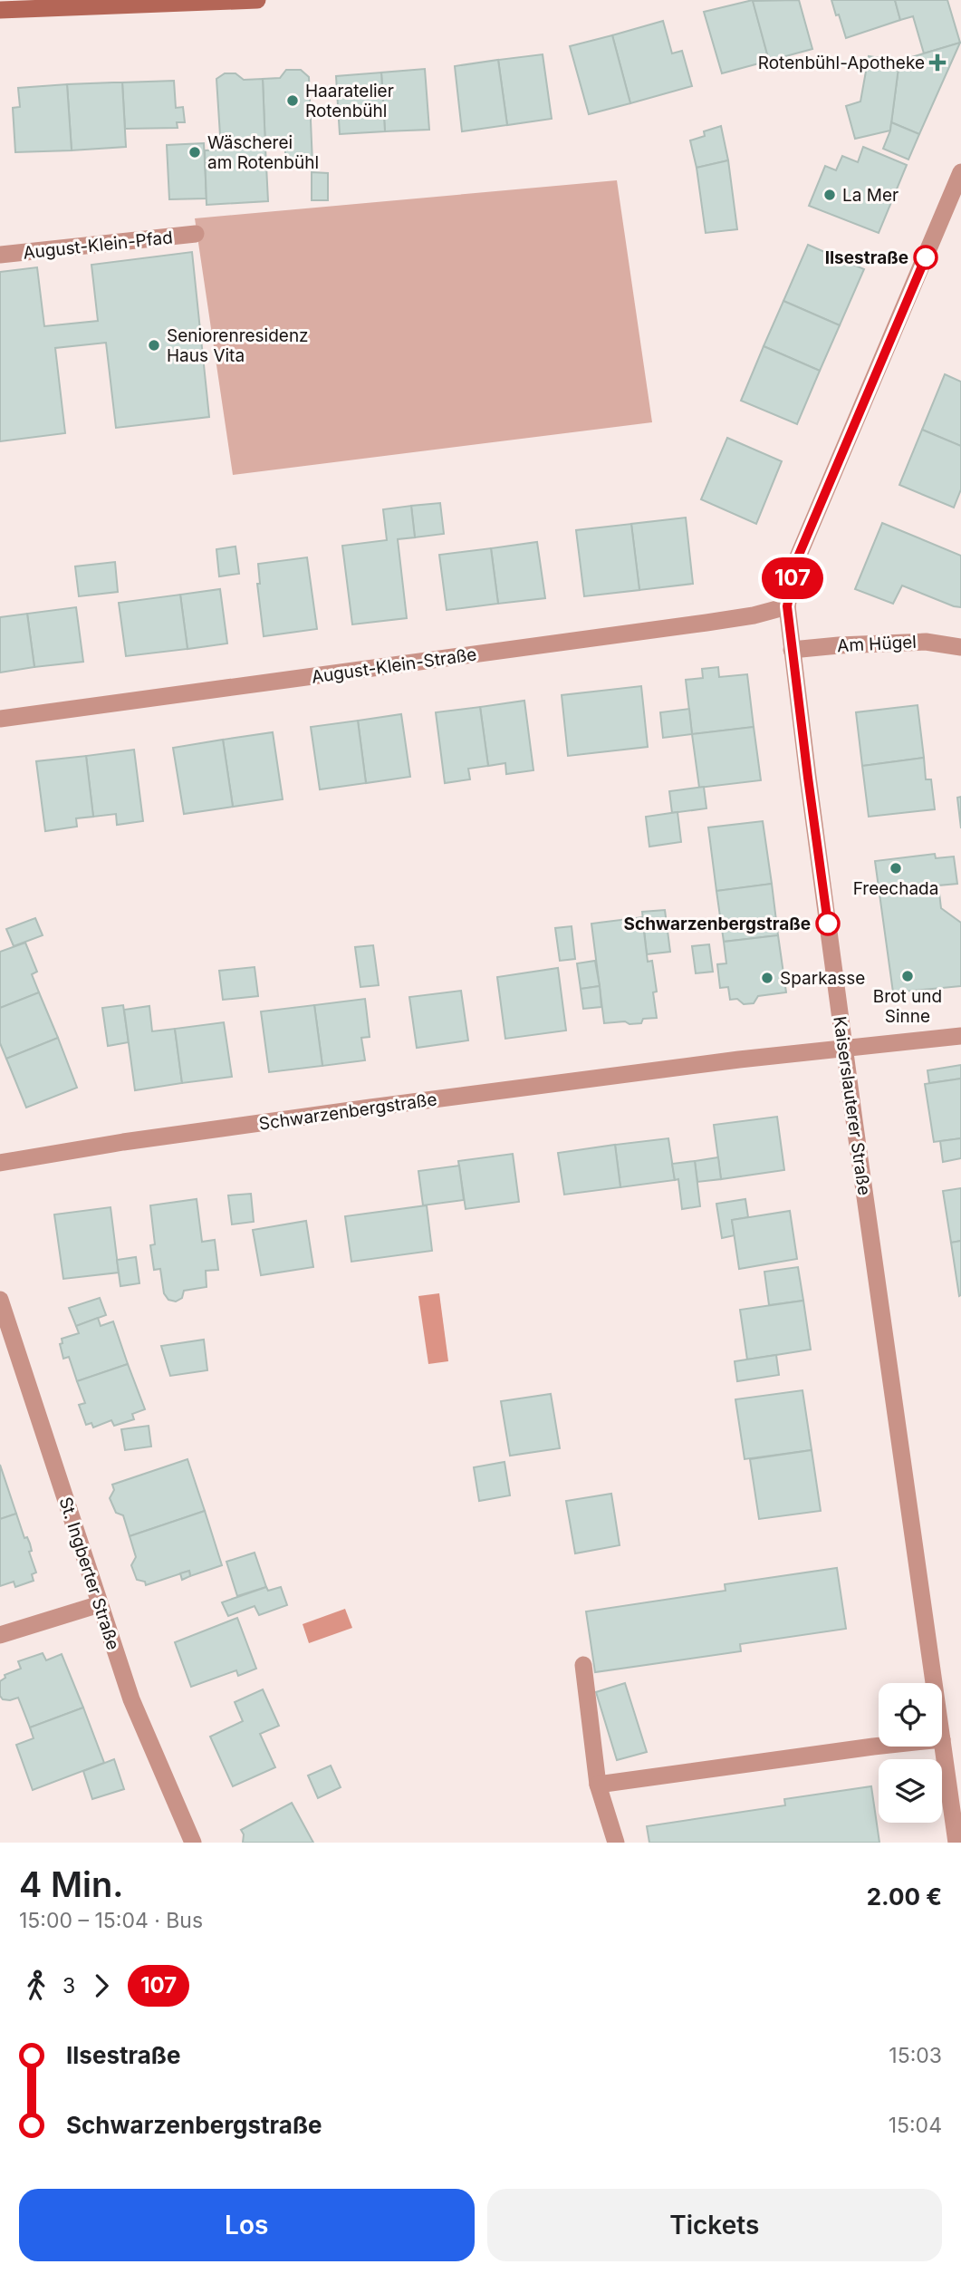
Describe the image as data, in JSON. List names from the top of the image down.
{
  "streets": {
    "street": [
      "August-Klein-Pfad",
      "Am Hügel",
      "August-Klein-Straße",
      "Kaiserslauterer Straße",
      "Schwarzenbergstraße",
      "St. Ingberter Straße"
    ]
  },
  "crossings": [
    ["Am Hügel", "Kaiserslauterer Straße"],
    ["August-Klein-Straße", "Kaiserslauterer Straße"],
    ["Kaiserslauterer Straße", "Schwarzenbergstraße"]
  ],
  "places": {
    "health": ["Rotenbühl-Apotheke"],
    "other": [
      "Haaratelier Rotenbühl",
      "Wäscherei am Rotenbühl",
      "La Mer",
      "Ilsestraße",
      "Seniorenresidenz Haus Vita",
      "Freechada",
      "Schwarzenbergstraße",
      "Brot und Sinne",
      "Sparkasse"
    ]
  },
  "lines": ["bus line 107"],
  "page": {
    "on_map": "107",
    "heading": ["4 Min.", "15:00 – 15:04 · Bus", "2.00 €"],
    "legs": ["3", "107"],
    "list": [
      {
        "name": "Ilsestraße",
        "value": "15:03"
      },
      {
        "name": "Schwarzenbergstraße",
        "value": "15:04"
      }
    ],
    "buttons": ["Los", "Tickets"]
  }
}
